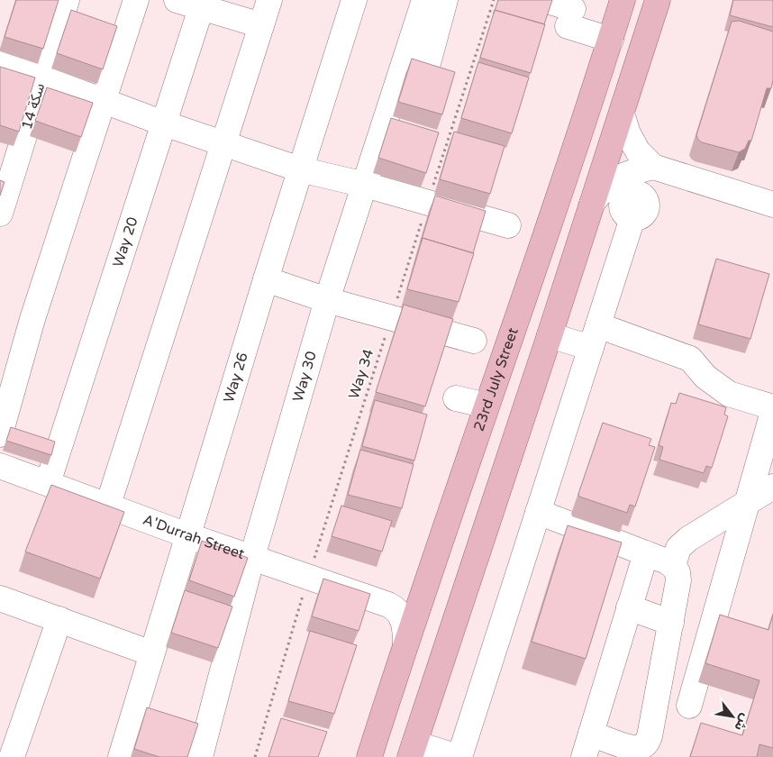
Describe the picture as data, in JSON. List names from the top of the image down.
{
  "streets": {
    "main road": ["23rd July Street"],
    "street": [
      "سكة 14",
      "Way 20",
      "Way 30",
      "Way 26",
      "A'Durrah Street"
    ],
    "path": ["Way 34"]
  },
  "crossings": [
    ["Way 20", "A'Durrah Street"],
    ["Way 34", "A'Durrah Street"],
    ["Way 30", "A'Durrah Street"],
    ["Way 26", "A'Durrah Street"],
    ["23rd July Street", "A'Durrah Street"]
  ],
  "north": "bottom right"
}
